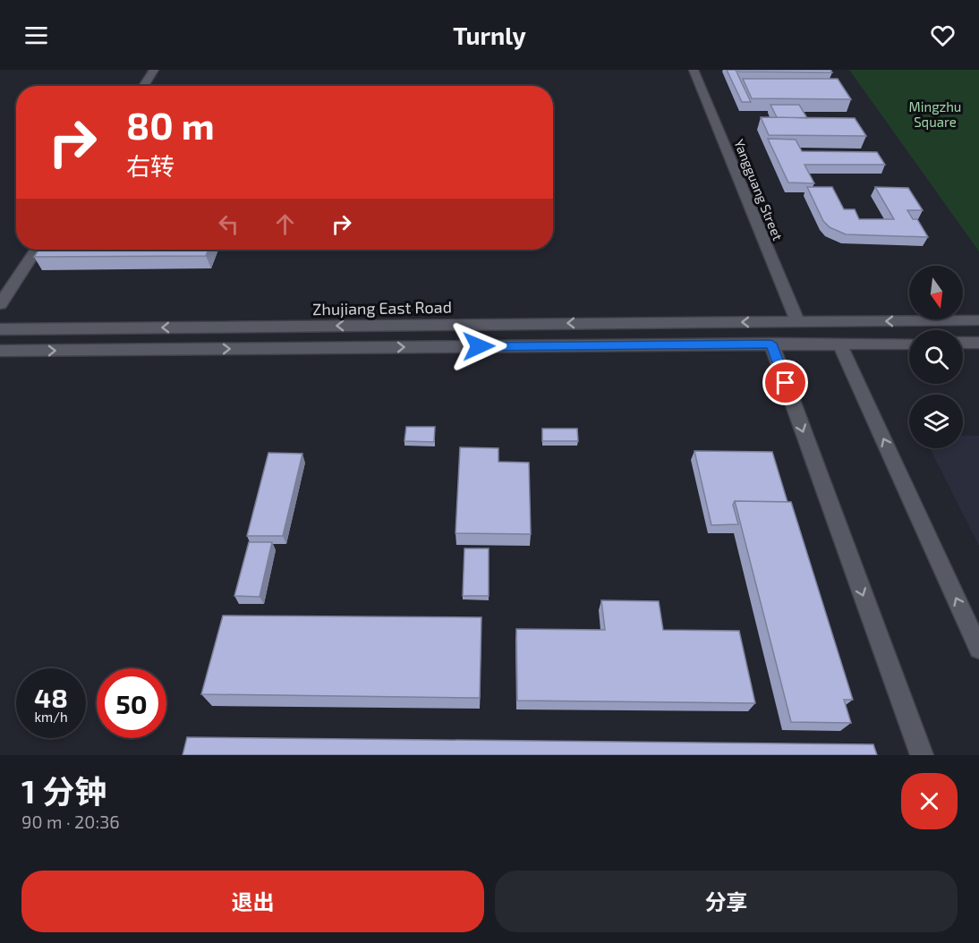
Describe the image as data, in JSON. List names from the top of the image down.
{
  "streets": {
    "main road": ["Yangguang Street", "Zhujiang East Road"]
  },
  "crossings": [
    ["Yangguang Street", "Zhujiang East Road"]
  ],
  "parks": ["Mingzhu Square"],
  "north": "bottom",
  "page": {
    "header": "Turnly",
    "turn": ["80 m", "右转"],
    "speed": "48 km/h",
    "limit": "50",
    "heading": ["1 分钟", "90 m · 20:36"],
    "buttons": ["退出", "分享"]
  }
}
